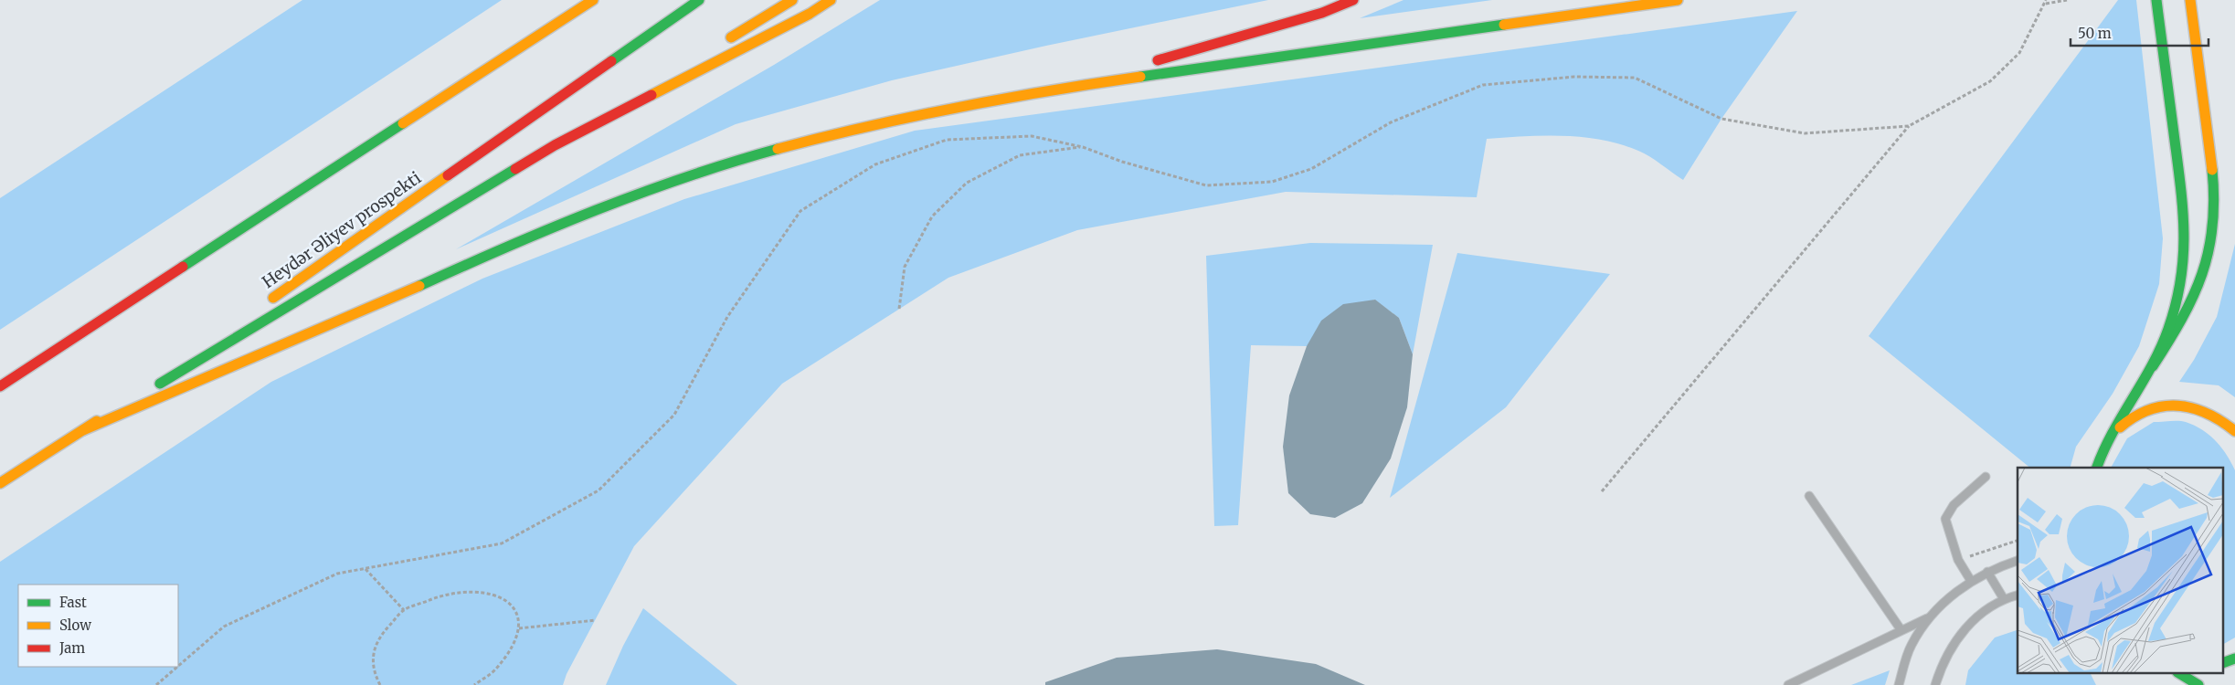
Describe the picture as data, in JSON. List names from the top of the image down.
{
  "streets": {
    "main road": ["Heydər Əliyev prospekti"]
  },
  "legend": ["Fast", "Slow", "Jam"],
  "scale_bar": "50 m"
}
